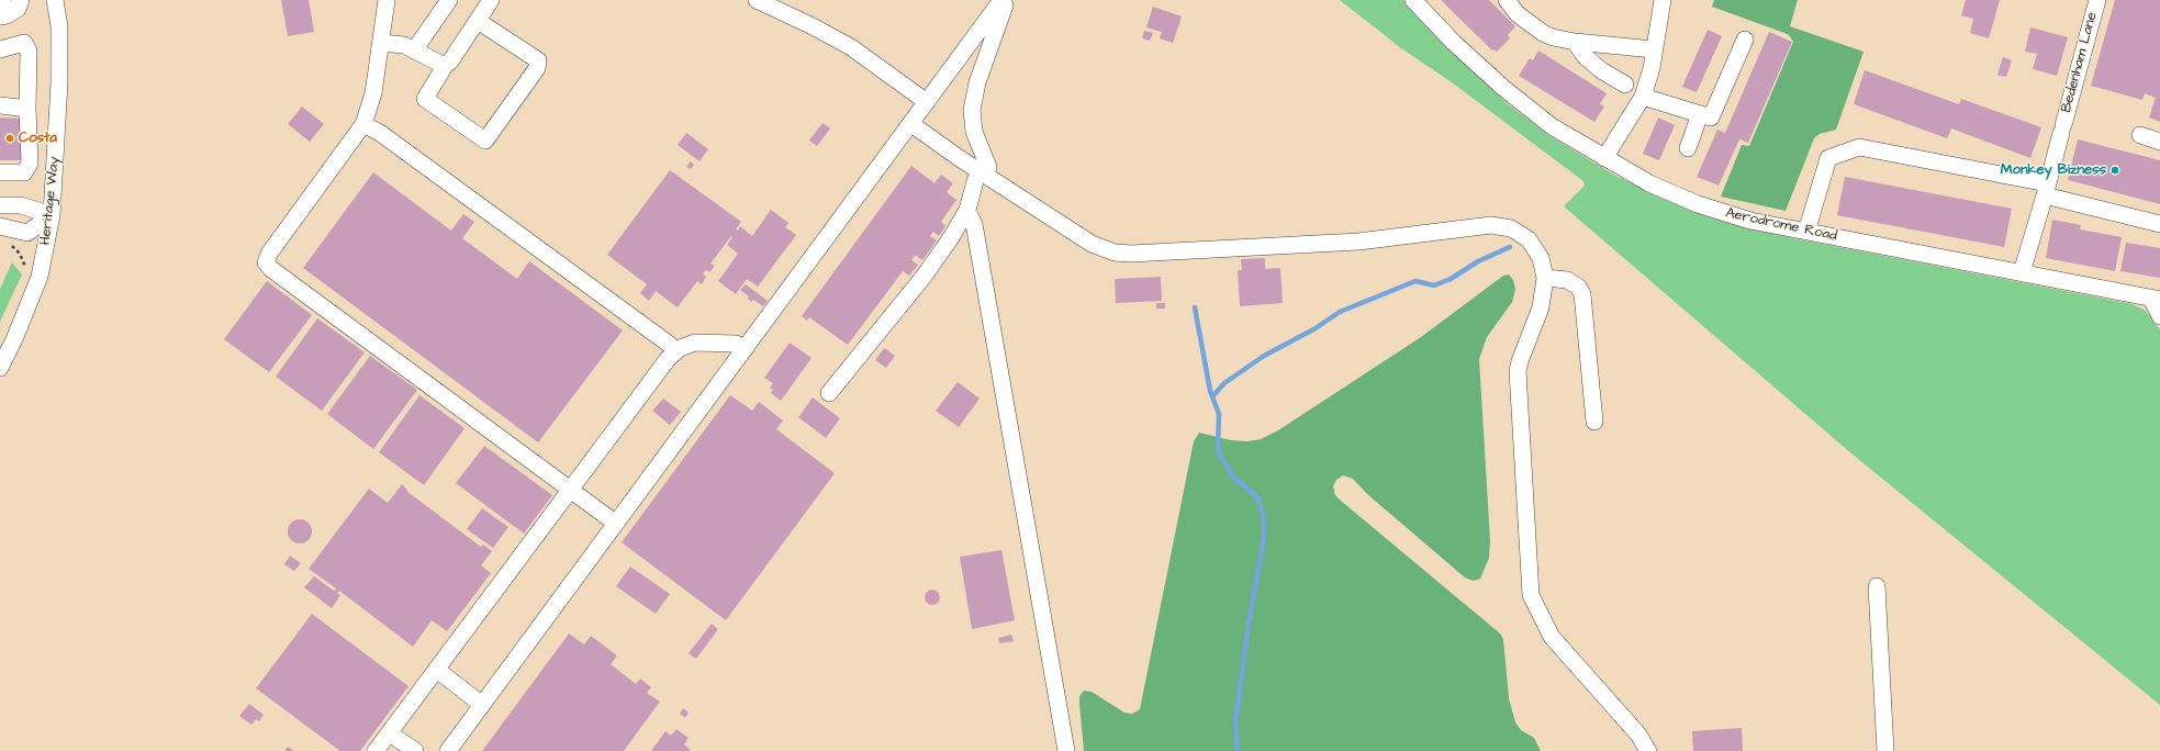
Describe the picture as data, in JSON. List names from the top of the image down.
{
  "streets": {
    "street": ["Bedenham Lane", "Heritage Way", "Aerodrome Road"]
  },
  "crossings": [
    ["Bedenham Lane", "Aerodrome Road"]
  ],
  "places": ["Costa", "Monkey Bizness"]
}
